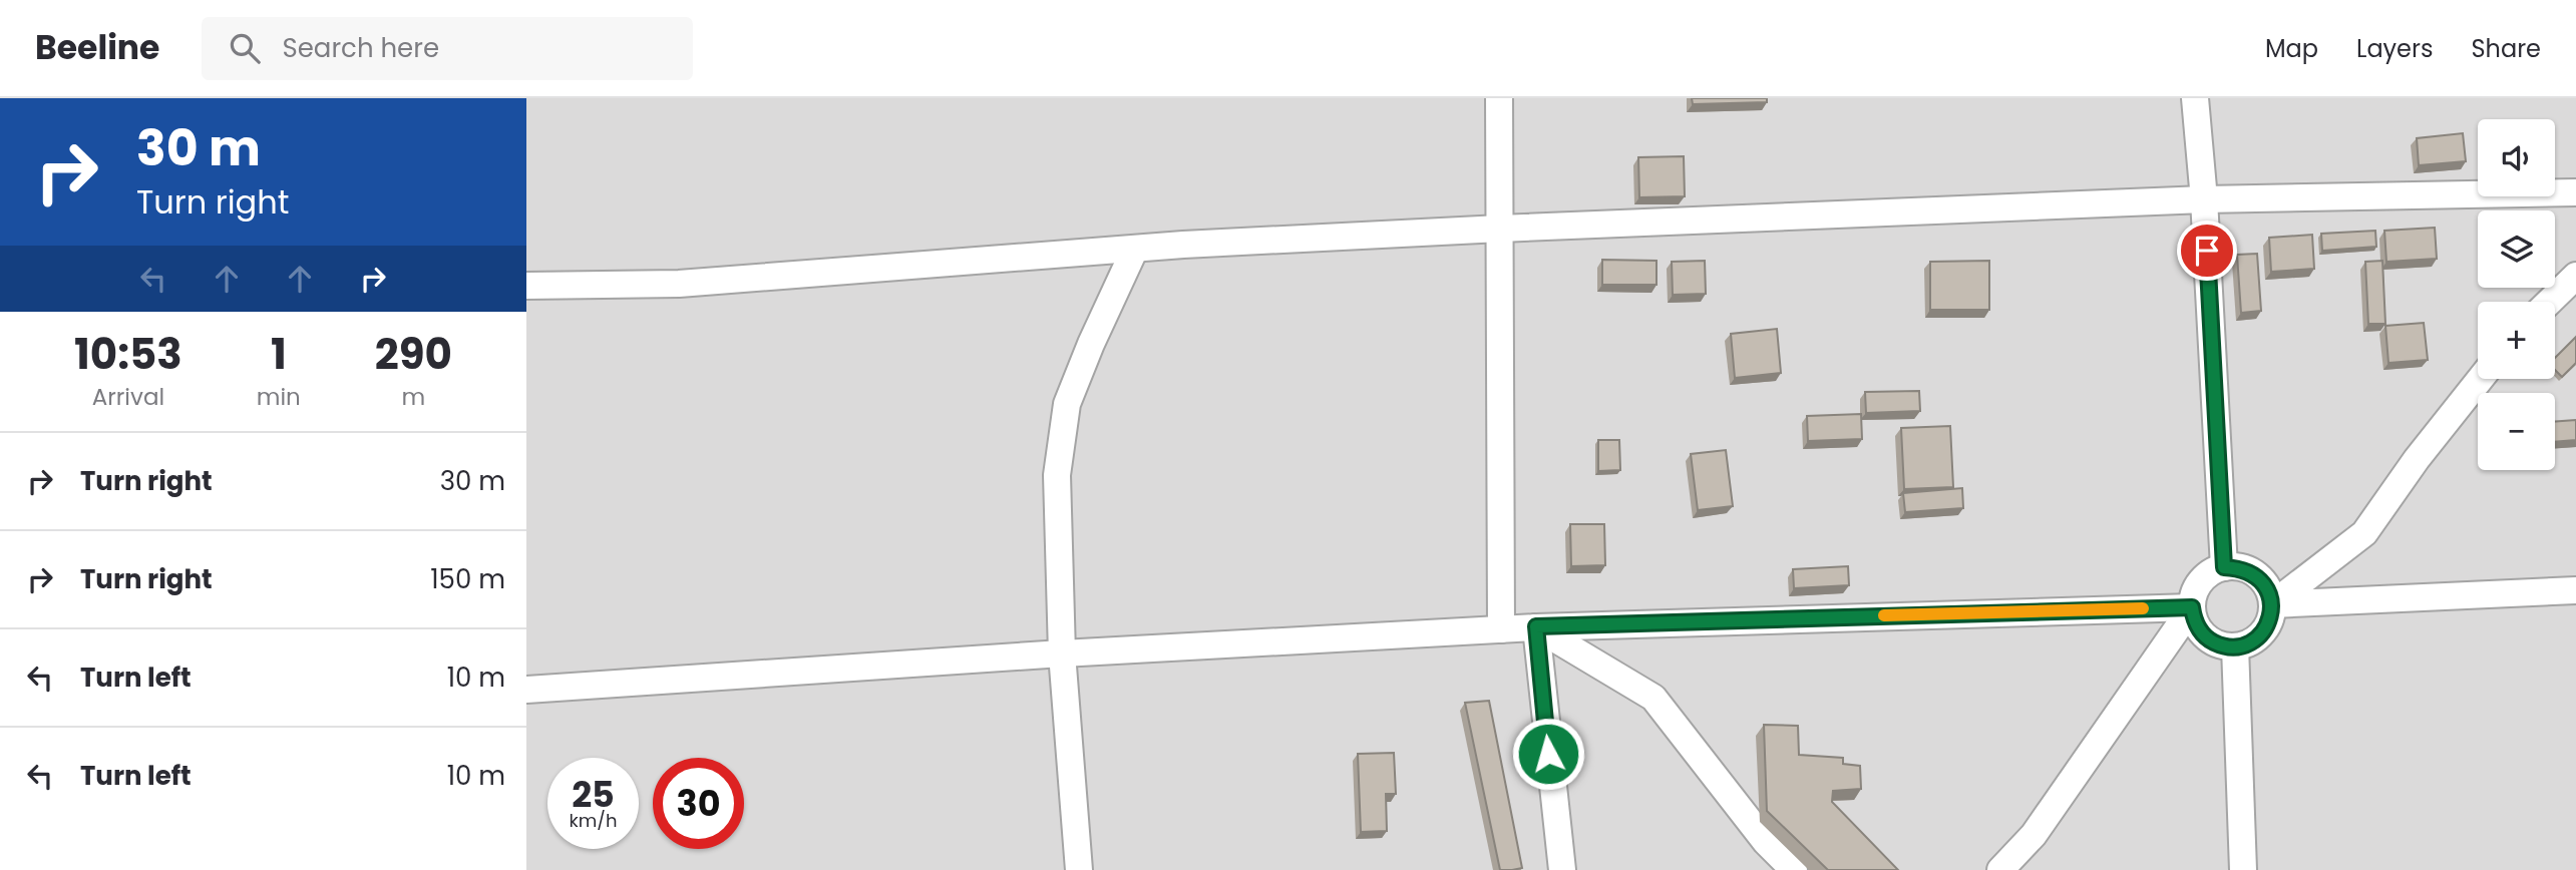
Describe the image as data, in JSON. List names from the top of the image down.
{
  "page": {
    "header": "Beeline",
    "search": "Search here",
    "nav": ["Map", "Layers", "Share"],
    "turn": ["30 m", "Turn right"],
    "map_buttons": ["+", "−"],
    "eta": [
      "10:53",
      "Arrival",
      "1",
      "min",
      "290",
      "m"
    ],
    "list": [
      {
        "name": "Turn right",
        "value": "30 m"
      },
      {
        "name": "Turn right",
        "value": "150 m"
      },
      {
        "name": "Turn left",
        "value": "10 m"
      },
      {
        "name": "Turn left",
        "value": "10 m"
      }
    ],
    "speed": "25 km/h",
    "limit": "30"
  }
}
